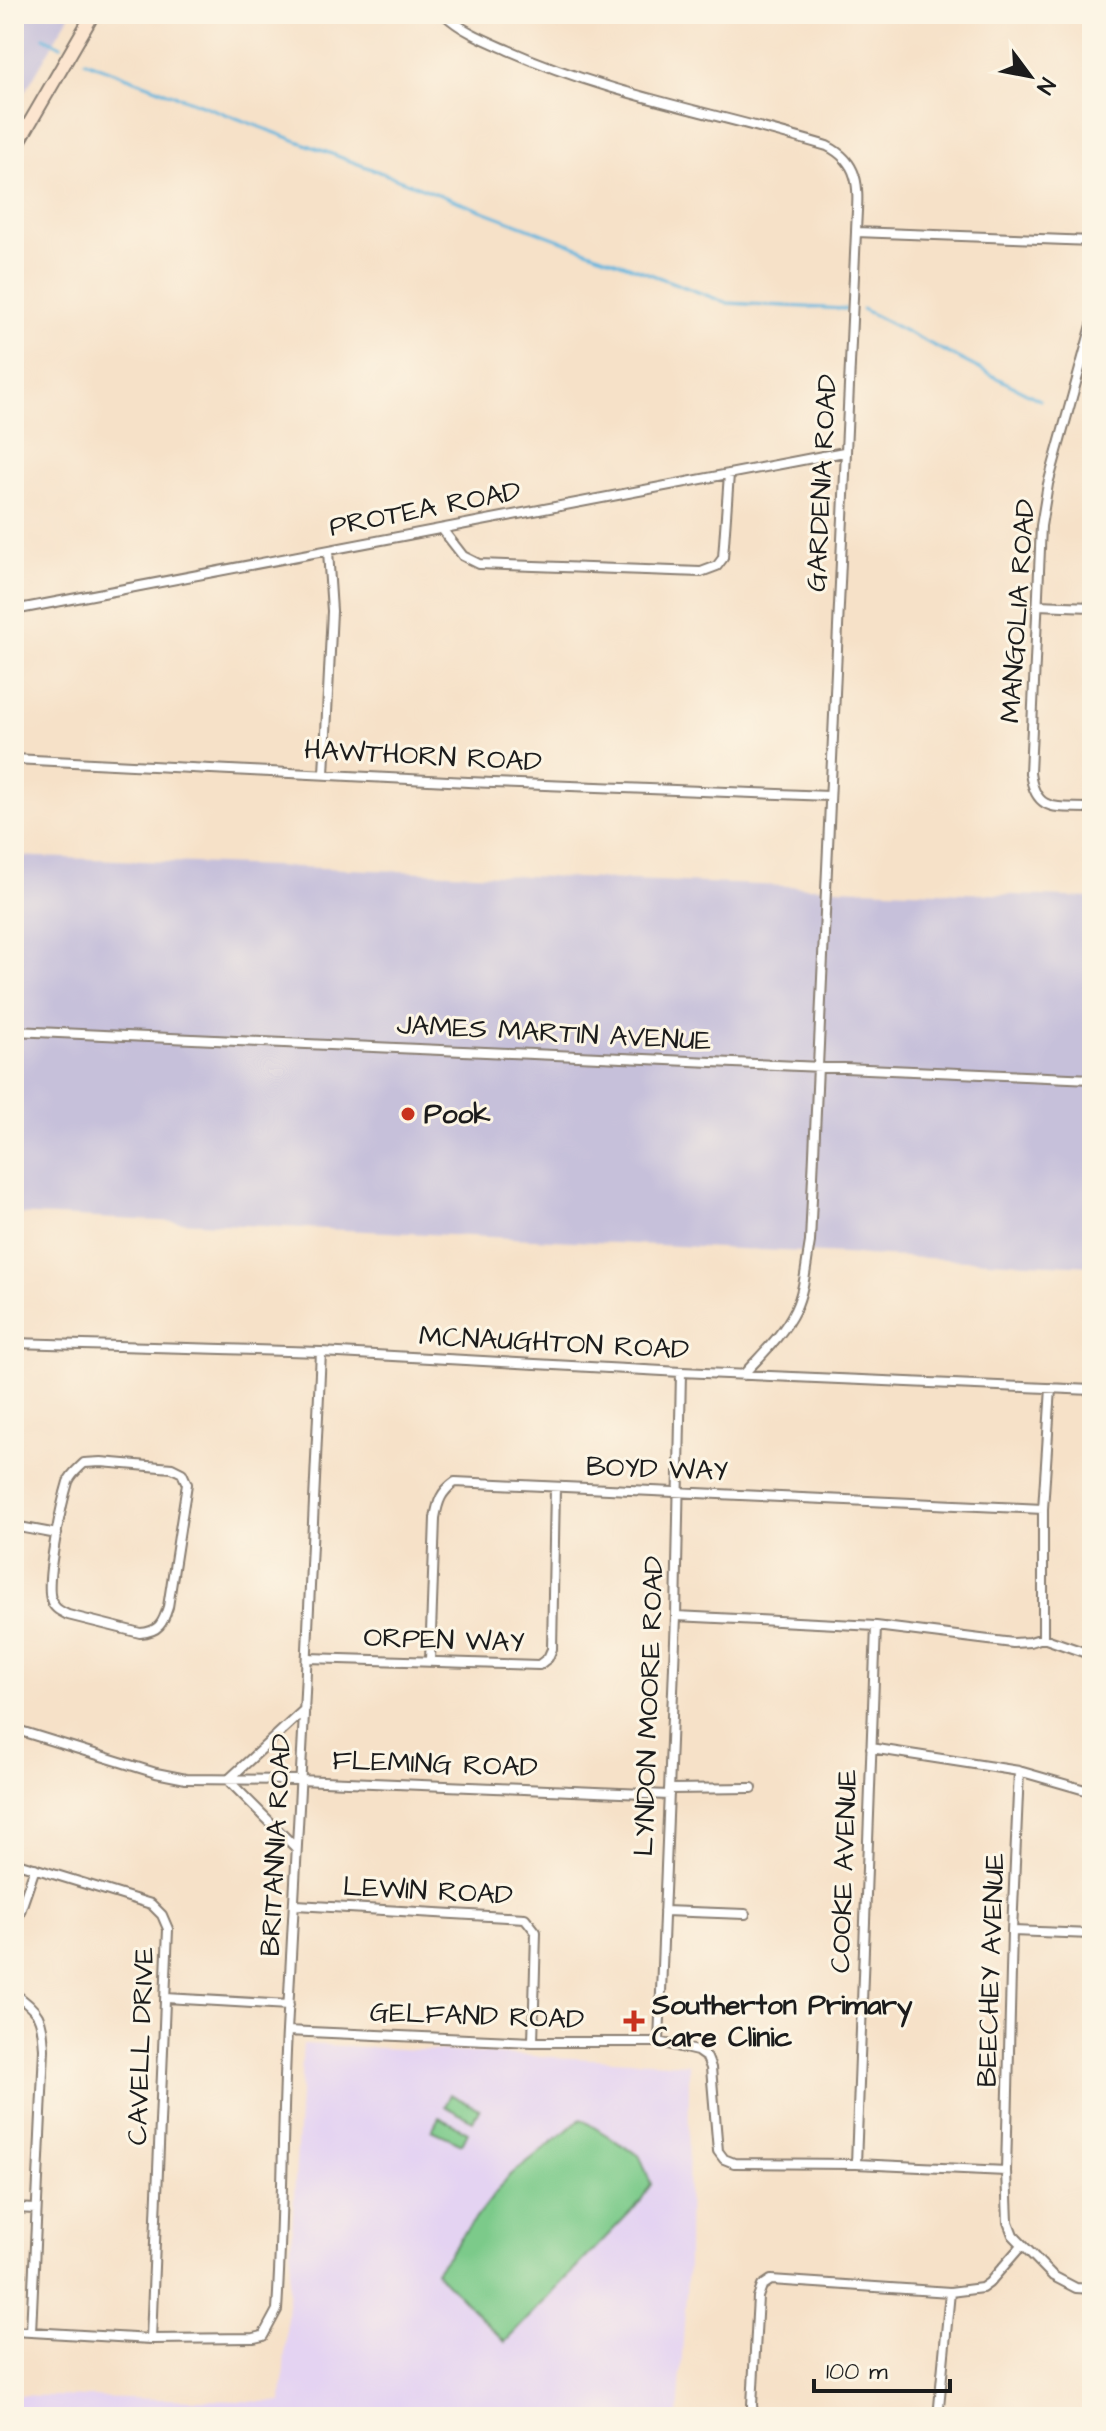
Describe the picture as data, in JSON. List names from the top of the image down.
{
  "streets": {
    "street": [
      "GARDENIA ROAD",
      "PROTEA ROAD",
      "MANGOLIA ROAD",
      "HAWTHORN ROAD",
      "JAMES MARTIN AVENUE",
      "MCNAUGHTON ROAD",
      "BOYD WAY",
      "ORPEN WAY",
      "LYNDON MOORE ROAD",
      "FLEMING ROAD",
      "BRITANNIA ROAD",
      "COOKE AVENUE",
      "LEWIN ROAD",
      "BEECHEY AVENUE",
      "GELFAND ROAD",
      "CAVELL DRIVE"
    ]
  },
  "crossings": [
    ["GARDENIA ROAD", "PROTEA ROAD"],
    ["GARDENIA ROAD", "HAWTHORN ROAD"],
    ["GARDENIA ROAD", "JAMES MARTIN AVENUE"],
    ["GARDENIA ROAD", "MCNAUGHTON ROAD"],
    ["MCNAUGHTON ROAD", "LYNDON MOORE ROAD"],
    ["MCNAUGHTON ROAD", "BRITANNIA ROAD"],
    ["BOYD WAY", "ORPEN WAY"],
    ["BOYD WAY", "LYNDON MOORE ROAD"],
    ["ORPEN WAY", "BRITANNIA ROAD"],
    ["LYNDON MOORE ROAD", "FLEMING ROAD"],
    ["LYNDON MOORE ROAD", "GELFAND ROAD"],
    ["FLEMING ROAD", "BRITANNIA ROAD"],
    ["BRITANNIA ROAD", "LEWIN ROAD"],
    ["BRITANNIA ROAD", "GELFAND ROAD"],
    ["BRITANNIA ROAD", "CAVELL DRIVE"],
    ["COOKE AVENUE", "GELFAND ROAD"],
    ["LEWIN ROAD", "GELFAND ROAD"],
    ["BEECHEY AVENUE", "GELFAND ROAD"]
  ],
  "places": {
    "other": ["Pook"],
    "health": ["Southerton Primary Care Clinic"]
  },
  "scale_bar": "100 m",
  "north": "bottom right"
}
